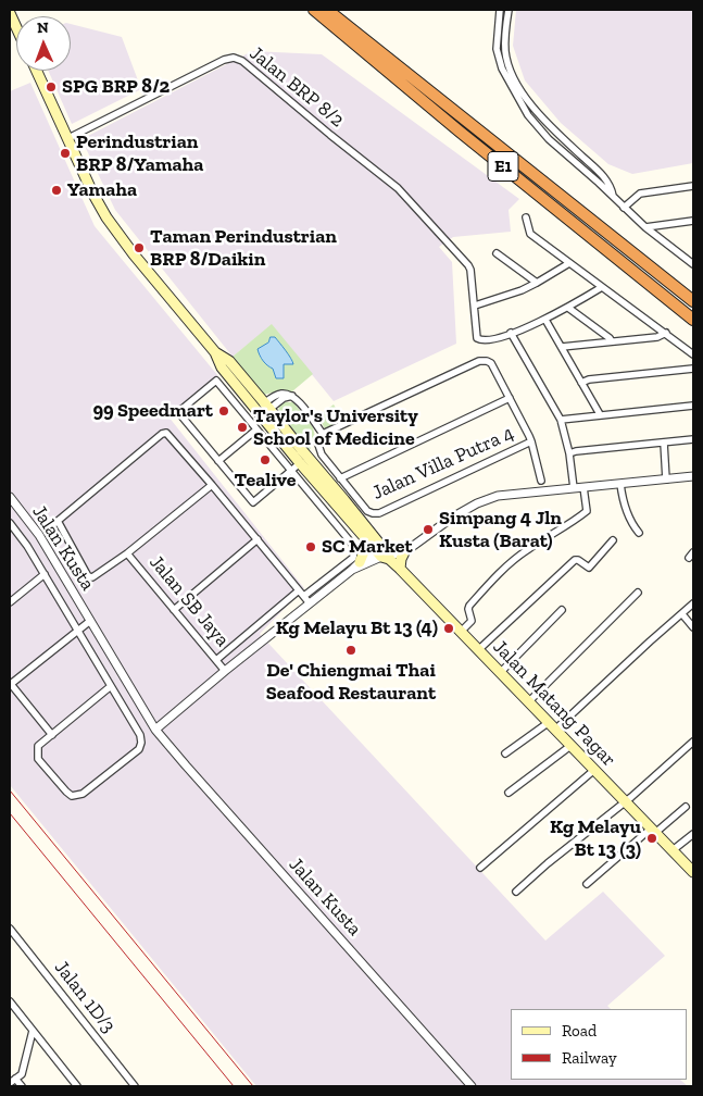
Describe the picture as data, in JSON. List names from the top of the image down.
{
  "streets": {
    "highway": ["E1"],
    "main road": ["Jalan Matang Pagar"],
    "street": [
      "Jalan BRP 8/2",
      "Jalan Villa Putra 4",
      "Jalan Kusta",
      "Jalan SB Jaya",
      "Jalan 1D/3"
    ]
  },
  "places": [
    "SPG BRP 8/2",
    "Perindustrian BRP 8/Yamaha",
    "Yamaha",
    "Taman Perindustrian BRP 8/Daikin",
    "99 Speedmart",
    "Taylor's University School of Medicine",
    "Tealive",
    "Simpang 4 Jln Kusta (Barat)",
    "SC Market",
    "Kg Melayu Bt 13 (4)",
    "De' Chiengmai Thai Seafood Restaurant",
    "Kg Melayu Bt 13 (3)"
  ],
  "legend": ["Road", "Railway"],
  "north": "top"
}
